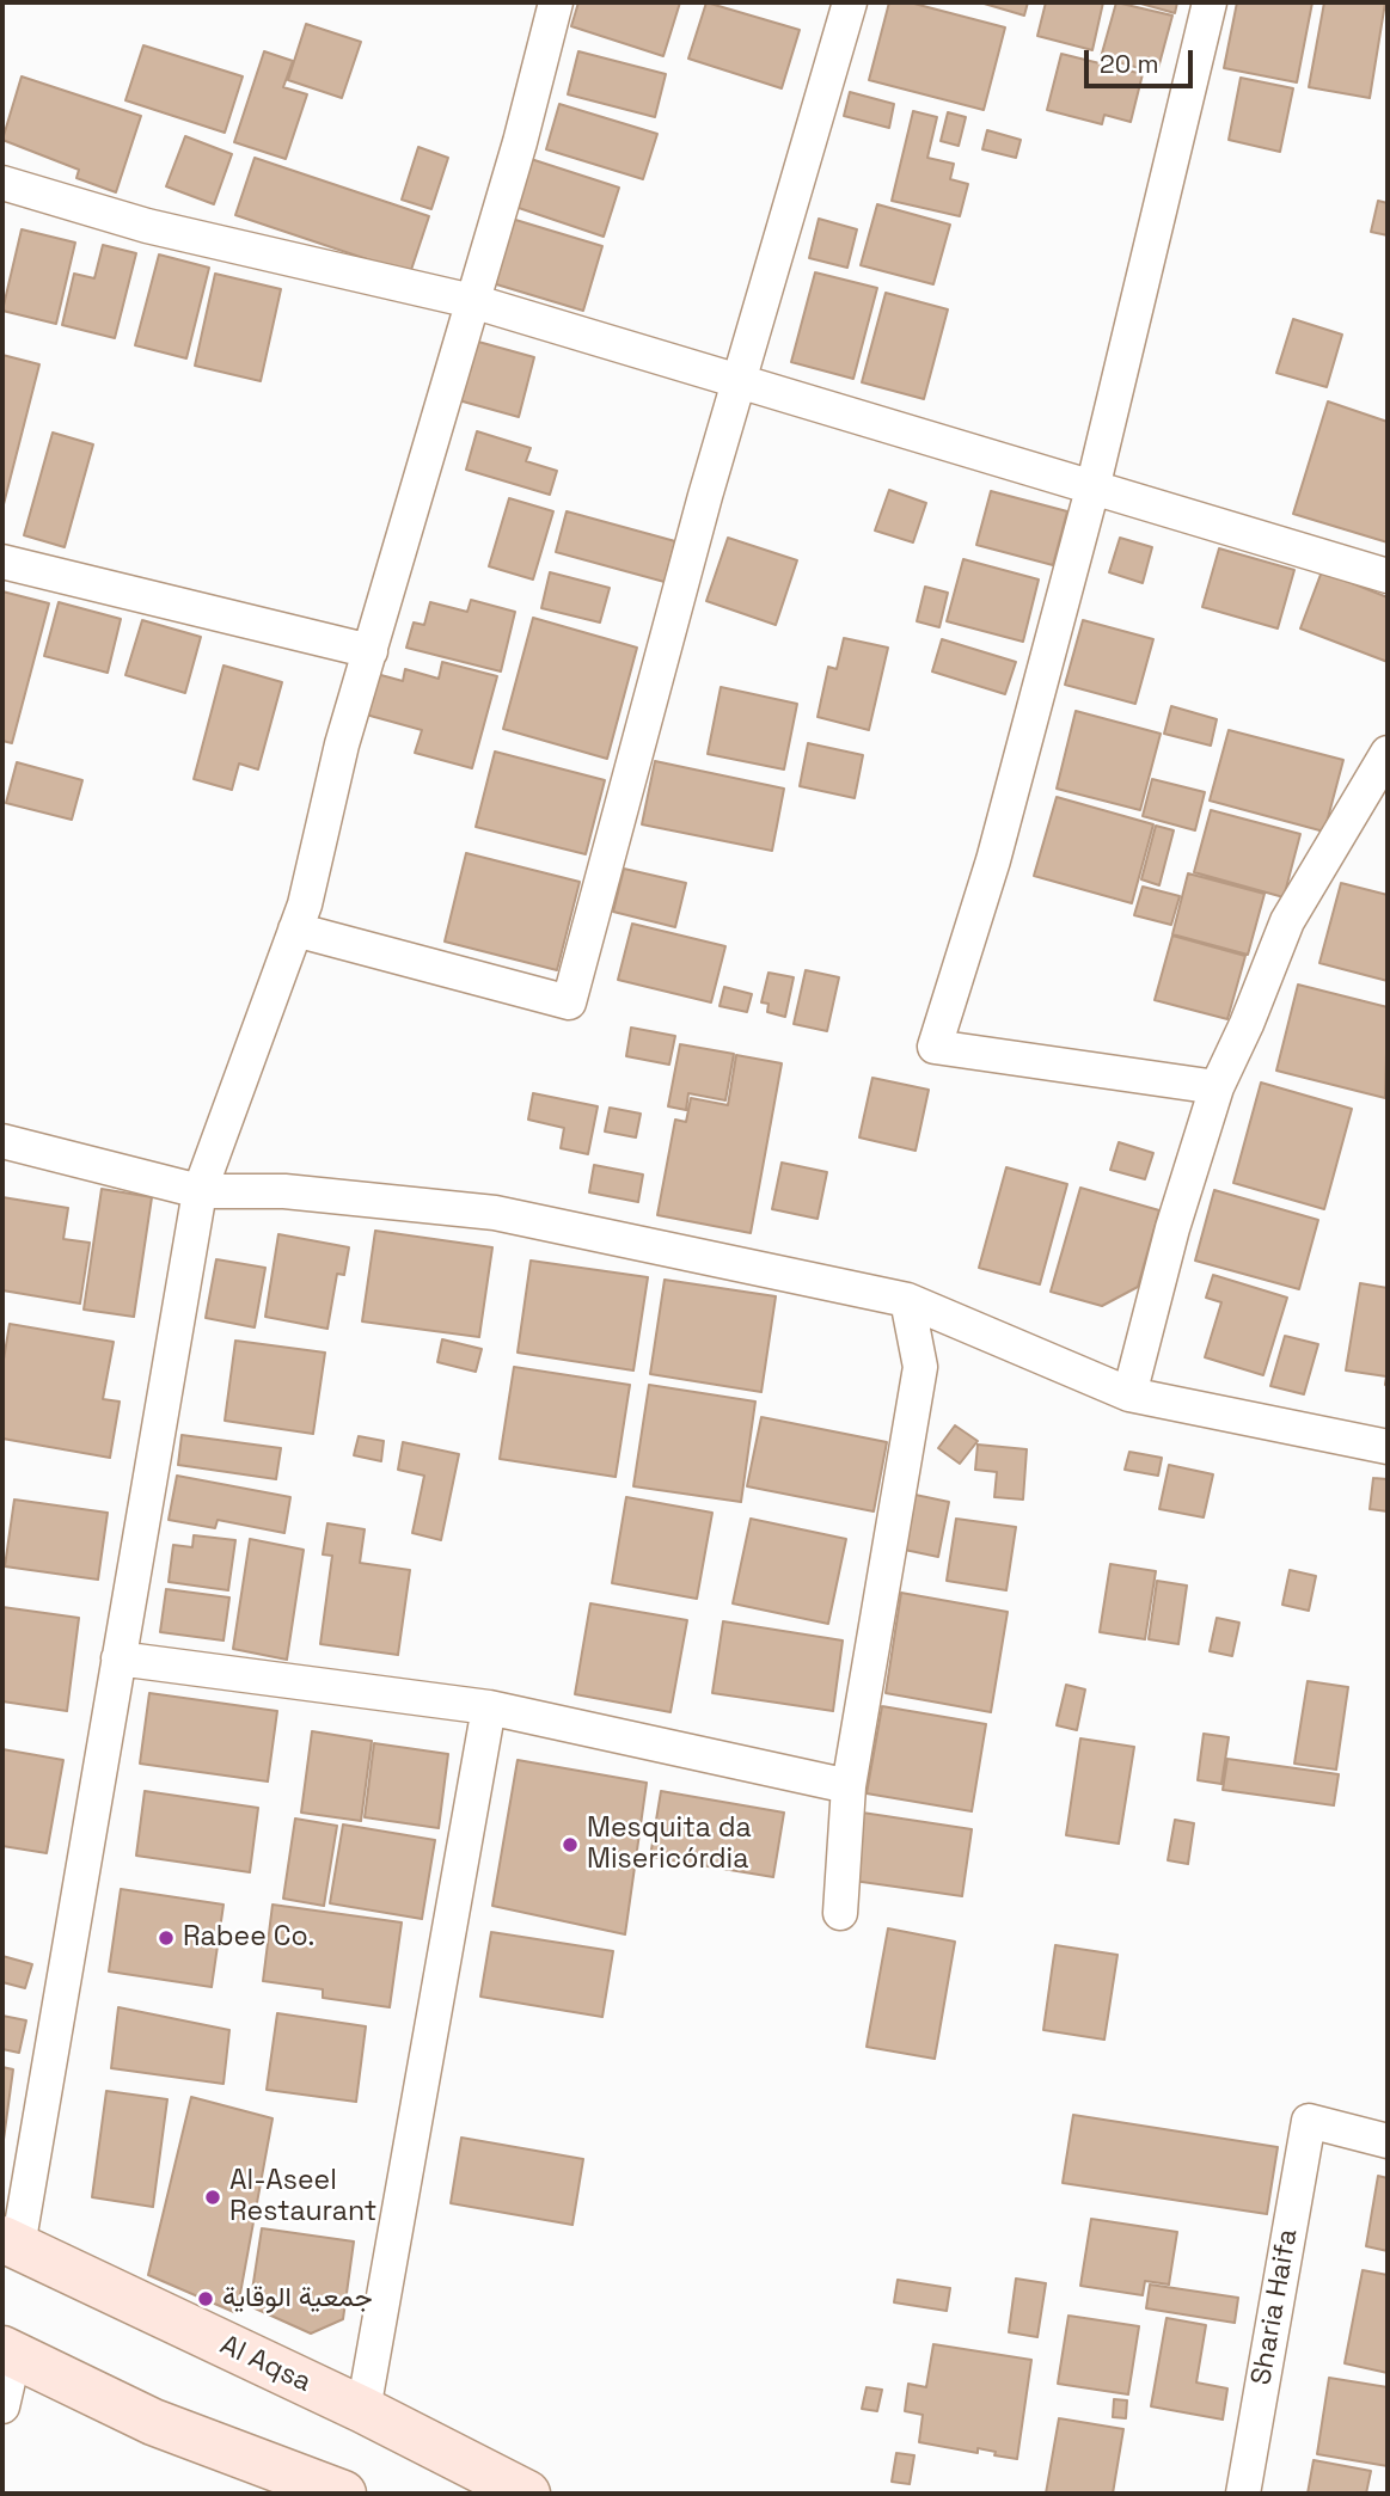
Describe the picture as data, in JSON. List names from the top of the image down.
{
  "streets": {
    "main road": ["Al Aqsa"],
    "street": ["Sharia Haifa"]
  },
  "places": [
    "Mesquita da Misericórdia",
    "Rabee Co.",
    "Al-Aseel Restaurant",
    "جمعية الوقاية"
  ],
  "scale_bar": "20 m"
}
